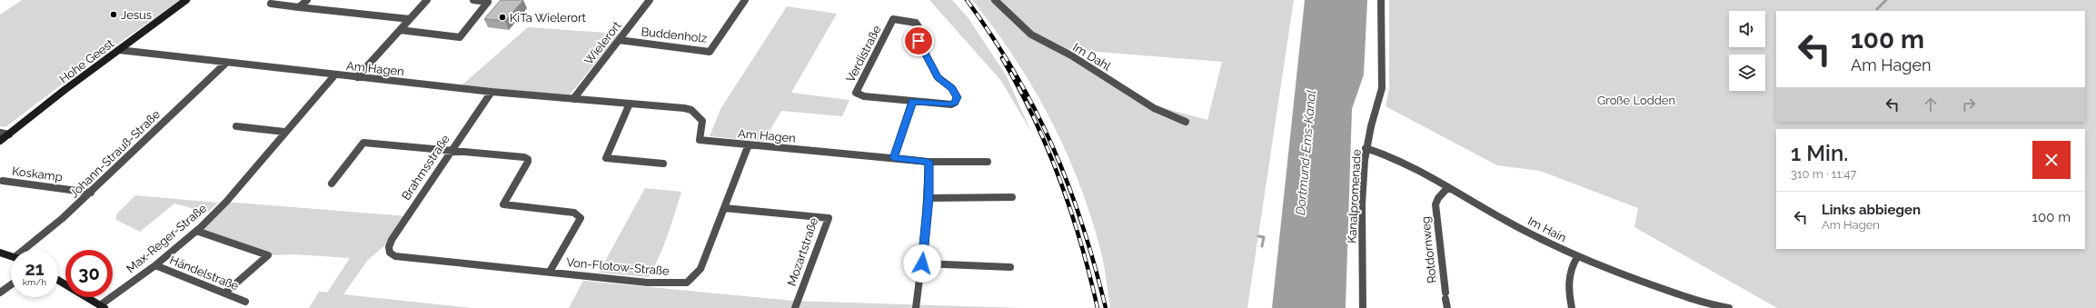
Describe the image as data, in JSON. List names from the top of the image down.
{
  "streets": {
    "street": [
      "Buddenholz",
      "Wielerort",
      "Verdistraße",
      "Im Dahl",
      "Hohe Geest",
      "Am Hagen",
      "Johann-Strauß-Straße",
      "Brahmsstraße",
      "Koskamp",
      "Kanalpromenade",
      "Im Hain",
      "Max-Reger-Straße",
      "Rotdornweg",
      "Mozartstraße",
      "Von-Flotow-Straße",
      "Händelstraße"
    ]
  },
  "crossings": [
    ["Buddenholz", "Wielerort"],
    ["Wielerort", "Am Hagen"],
    ["Hohe Geest", "Am Hagen"],
    ["Am Hagen", "Johann-Strauß-Straße"],
    ["Am Hagen", "Brahmsstraße"],
    ["Am Hagen", "Max-Reger-Straße"],
    ["Am Hagen", "Von-Flotow-Straße"],
    ["Johann-Strauß-Straße", "Koskamp"],
    ["Brahmsstraße", "Von-Flotow-Straße"],
    ["Kanalpromenade", "Im Hain"],
    ["Im Hain", "Rotdornweg"],
    ["Max-Reger-Straße", "Händelstraße"],
    ["Mozartstraße", "Von-Flotow-Straße"]
  ],
  "water": ["Dortmund-Ems-Kanal"],
  "parks": ["Große Lodden"],
  "places": ["Jesus", "KiTa Wielerort"],
  "page": {
    "turn": ["100 m", "Am Hagen"],
    "heading": ["1 Min.", "310 m · 11:47"],
    "list": [
      {
        "name": "Links abbiegen",
        "note": "Am Hagen",
        "value": "100 m"
      }
    ],
    "speed": "21 km/h",
    "limit": "30"
  }
}
